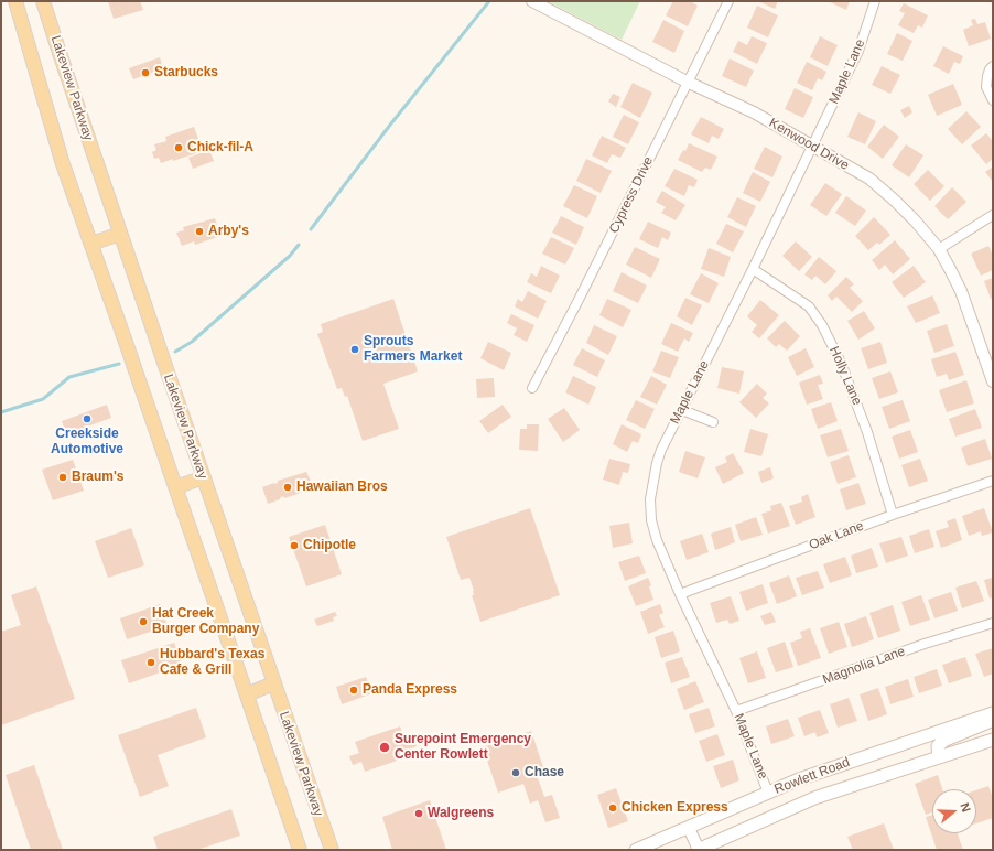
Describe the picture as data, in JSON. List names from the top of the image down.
{
  "streets": {
    "main road": ["Lakeview Parkway", "Rowlett Road"],
    "street": [
      "Maple Lane",
      "Kenwood Drive",
      "Cypress Drive",
      "Holly Lane",
      "Oak Lane",
      "Magnolia Lane"
    ]
  },
  "crossings": [
    ["Maple Lane", "Kenwood Drive"],
    ["Maple Lane", "Holly Lane"],
    ["Maple Lane", "Oak Lane"],
    ["Maple Lane", "Magnolia Lane"],
    ["Maple Lane", "Rowlett Road"],
    ["Kenwood Drive", "Cypress Drive"],
    ["Holly Lane", "Oak Lane"]
  ],
  "places": [
    "Starbucks",
    "Chick-fil-A",
    "Arby's",
    "Sprouts Farmers Market",
    "Creekside Automotive",
    "Braum's",
    "Hawaiian Bros",
    "Chipotle",
    "Hat Creek Burger Company",
    "Hubbard's Texas Cafe & Grill",
    "Panda Express",
    "Surepoint Emergency Center Rowlett",
    "Chase",
    "Chicken Express",
    "Walgreens"
  ],
  "north": "right"
}
